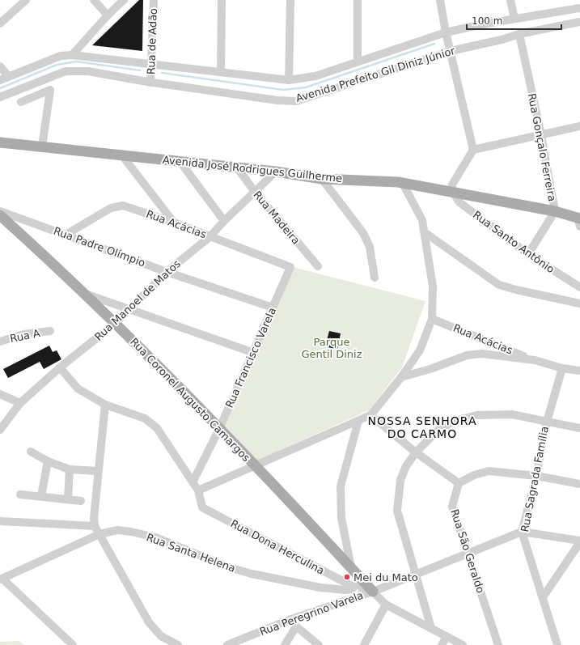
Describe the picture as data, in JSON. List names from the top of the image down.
{
  "streets": {
    "main road": ["Avenida José Rodrigues Guilherme", "Rua Coronel Augusto Camargos"],
    "street": [
      "Rua de Adão",
      "Avenida Prefeito Gil Diniz Júnior",
      "Rua Gonçalo Ferreira",
      "Rua Madeira",
      "Rua Acácias",
      "Rua Santo Antônio",
      "Rua Padre Olímpio",
      "Rua Manoel de Matos",
      "Rua A",
      "Rua Francisco Varela",
      "Rua Sagrada Família",
      "Rua Dona Herculina",
      "Rua São Geraldo",
      "Rua Santa Helena",
      "Rua Peregrino Varela"
    ]
  },
  "crossings": [
    ["Rua de Adão", "Avenida Prefeito Gil Diniz Júnior"],
    ["Avenida Prefeito Gil Diniz Júnior", "Rua Gonçalo Ferreira"],
    ["Rua Gonçalo Ferreira", "Avenida José Rodrigues Guilherme"],
    ["Rua Gonçalo Ferreira", "Rua Santo Antônio"],
    ["Avenida José Rodrigues Guilherme", "Rua Madeira"],
    ["Avenida José Rodrigues Guilherme", "Rua Santo Antônio"],
    ["Avenida José Rodrigues Guilherme", "Rua Manoel de Matos"],
    ["Rua Madeira", "Rua Manoel de Matos"],
    ["Rua Acácias", "Rua Padre Olímpio"],
    ["Rua Acácias", "Rua Manoel de Matos"],
    ["Rua Acácias", "Rua Francisco Varela"],
    ["Rua Padre Olímpio", "Rua Manoel de Matos"],
    ["Rua Padre Olímpio", "Rua Francisco Varela"],
    ["Rua Manoel de Matos", "Rua Coronel Augusto Camargos"],
    ["Rua Francisco Varela", "Rua Coronel Augusto Camargos"],
    ["Rua Coronel Augusto Camargos", "Rua Dona Herculina"],
    ["Rua Coronel Augusto Camargos", "Rua Santa Helena"],
    ["Rua Coronel Augusto Camargos", "Rua Peregrino Varela"],
    ["Rua Sagrada Família", "Rua Peregrino Varela"],
    ["Rua Dona Herculina", "Rua Santa Helena"],
    ["Rua Dona Herculina", "Rua Peregrino Varela"],
    ["Rua São Geraldo", "Rua Peregrino Varela"],
    ["Rua Santa Helena", "Rua Peregrino Varela"]
  ],
  "districts": ["NOSSA SENHORA DO CARMO"],
  "parks": ["Parque Gentil Diniz"],
  "places": ["Mei du Mato"],
  "scale_bar": "100 m"
}
